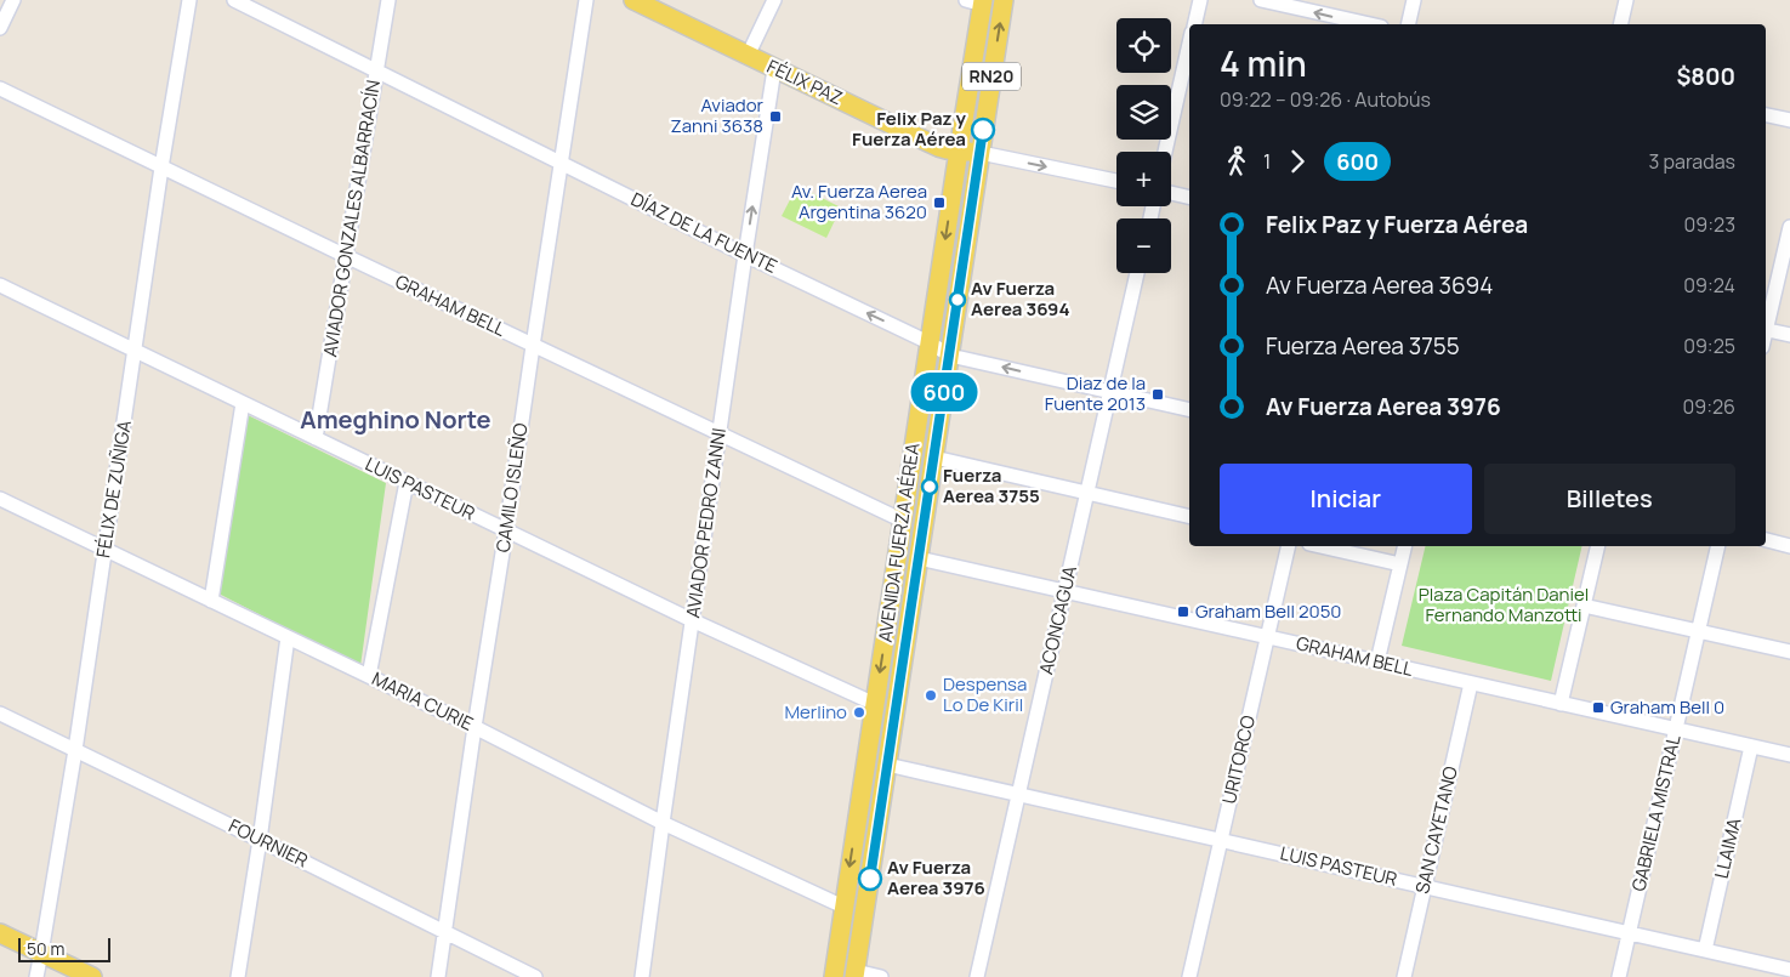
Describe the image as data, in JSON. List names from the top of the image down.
{
  "streets": {
    "main road": ["RN20", "FÉLIX PAZ", "AVENIDA FUERZA AÉREA"],
    "street": [
      "AVIADOR GONZALES ALBARRACÍN",
      "DÍAZ DE LA FUENTE",
      "GRAHAM BELL",
      "CAMILO ISLEÑO",
      "FÉLIX DE ZUÑIGA",
      "LUIS PASTEUR",
      "AVIADOR PEDRO ZANNI",
      "ACONCAGUA",
      "MARIA CURIE",
      "URITORCO",
      "GABRIELA MISTRAL",
      "SAN CAYETANO",
      "FOURNIER",
      "LLAIMA"
    ]
  },
  "crossings": [
    ["FÉLIX PAZ", "AVIADOR PEDRO ZANNI"],
    ["FÉLIX PAZ", "AVENIDA FUERZA AÉREA"],
    ["AVIADOR GONZALES ALBARRACÍN", "DÍAZ DE LA FUENTE"],
    ["AVIADOR GONZALES ALBARRACÍN", "GRAHAM BELL"],
    ["AVIADOR GONZALES ALBARRACÍN", "LUIS PASTEUR"],
    ["DÍAZ DE LA FUENTE", "CAMILO ISLEÑO"],
    ["DÍAZ DE LA FUENTE", "AVIADOR PEDRO ZANNI"],
    ["DÍAZ DE LA FUENTE", "AVENIDA FUERZA AÉREA"],
    ["DÍAZ DE LA FUENTE", "ACONCAGUA"],
    ["GRAHAM BELL", "CAMILO ISLEÑO"],
    ["GRAHAM BELL", "FÉLIX DE ZUÑIGA"],
    ["GRAHAM BELL", "AVIADOR PEDRO ZANNI"],
    ["GRAHAM BELL", "AVENIDA FUERZA AÉREA"],
    ["GRAHAM BELL", "ACONCAGUA"],
    ["GRAHAM BELL", "URITORCO"],
    ["GRAHAM BELL", "GABRIELA MISTRAL"],
    ["GRAHAM BELL", "SAN CAYETANO"],
    ["GRAHAM BELL", "LLAIMA"],
    ["CAMILO ISLEÑO", "LUIS PASTEUR"],
    ["CAMILO ISLEÑO", "MARIA CURIE"],
    ["CAMILO ISLEÑO", "FOURNIER"],
    ["FÉLIX DE ZUÑIGA", "LUIS PASTEUR"],
    ["FÉLIX DE ZUÑIGA", "MARIA CURIE"],
    ["FÉLIX DE ZUÑIGA", "FOURNIER"],
    ["LUIS PASTEUR", "AVIADOR PEDRO ZANNI"],
    ["LUIS PASTEUR", "AVENIDA FUERZA AÉREA"],
    ["LUIS PASTEUR", "ACONCAGUA"],
    ["LUIS PASTEUR", "URITORCO"],
    ["LUIS PASTEUR", "GABRIELA MISTRAL"],
    ["LUIS PASTEUR", "SAN CAYETANO"],
    ["LUIS PASTEUR", "LLAIMA"],
    ["AVIADOR PEDRO ZANNI", "MARIA CURIE"],
    ["AVENIDA FUERZA AÉREA", "MARIA CURIE"]
  ],
  "districts": ["Ameghino Norte"],
  "parks": ["Plaza Capitán Daniel Fernando Manzotti"],
  "places": {
    "transit": [
      "Aviador Zanni 3638",
      "Av. Fuerza Aerea Argentina 3620",
      "Diaz de la Fuente 2013",
      "Graham Bell 2050",
      "Graham Bell 0"
    ],
    "other": [
      "Felix Paz y Fuerza Aérea",
      "Av Fuerza Aerea 3694",
      "Fuerza Aerea 3755",
      "Despensa Lo De Kiril",
      "Merlino",
      "Av Fuerza Aerea 3976"
    ]
  },
  "lines": ["bus line 600"],
  "scale_bar": "50 m",
  "page": {
    "on_map": "600",
    "map_buttons": ["+", "−"],
    "heading": ["4 min", "09:22 – 09:26 · Autobús", "$800"],
    "legs": ["1", "600", "3 paradas"],
    "list": [
      {
        "name": "Felix Paz y Fuerza Aérea",
        "value": "09:23"
      },
      {
        "name": "Av Fuerza Aerea 3694",
        "value": "09:24"
      },
      {
        "name": "Fuerza Aerea 3755",
        "value": "09:25"
      },
      {
        "name": "Av Fuerza Aerea 3976",
        "value": "09:26"
      }
    ],
    "buttons": ["Iniciar", "Billetes"],
    "scale": "50 m"
  }
}
